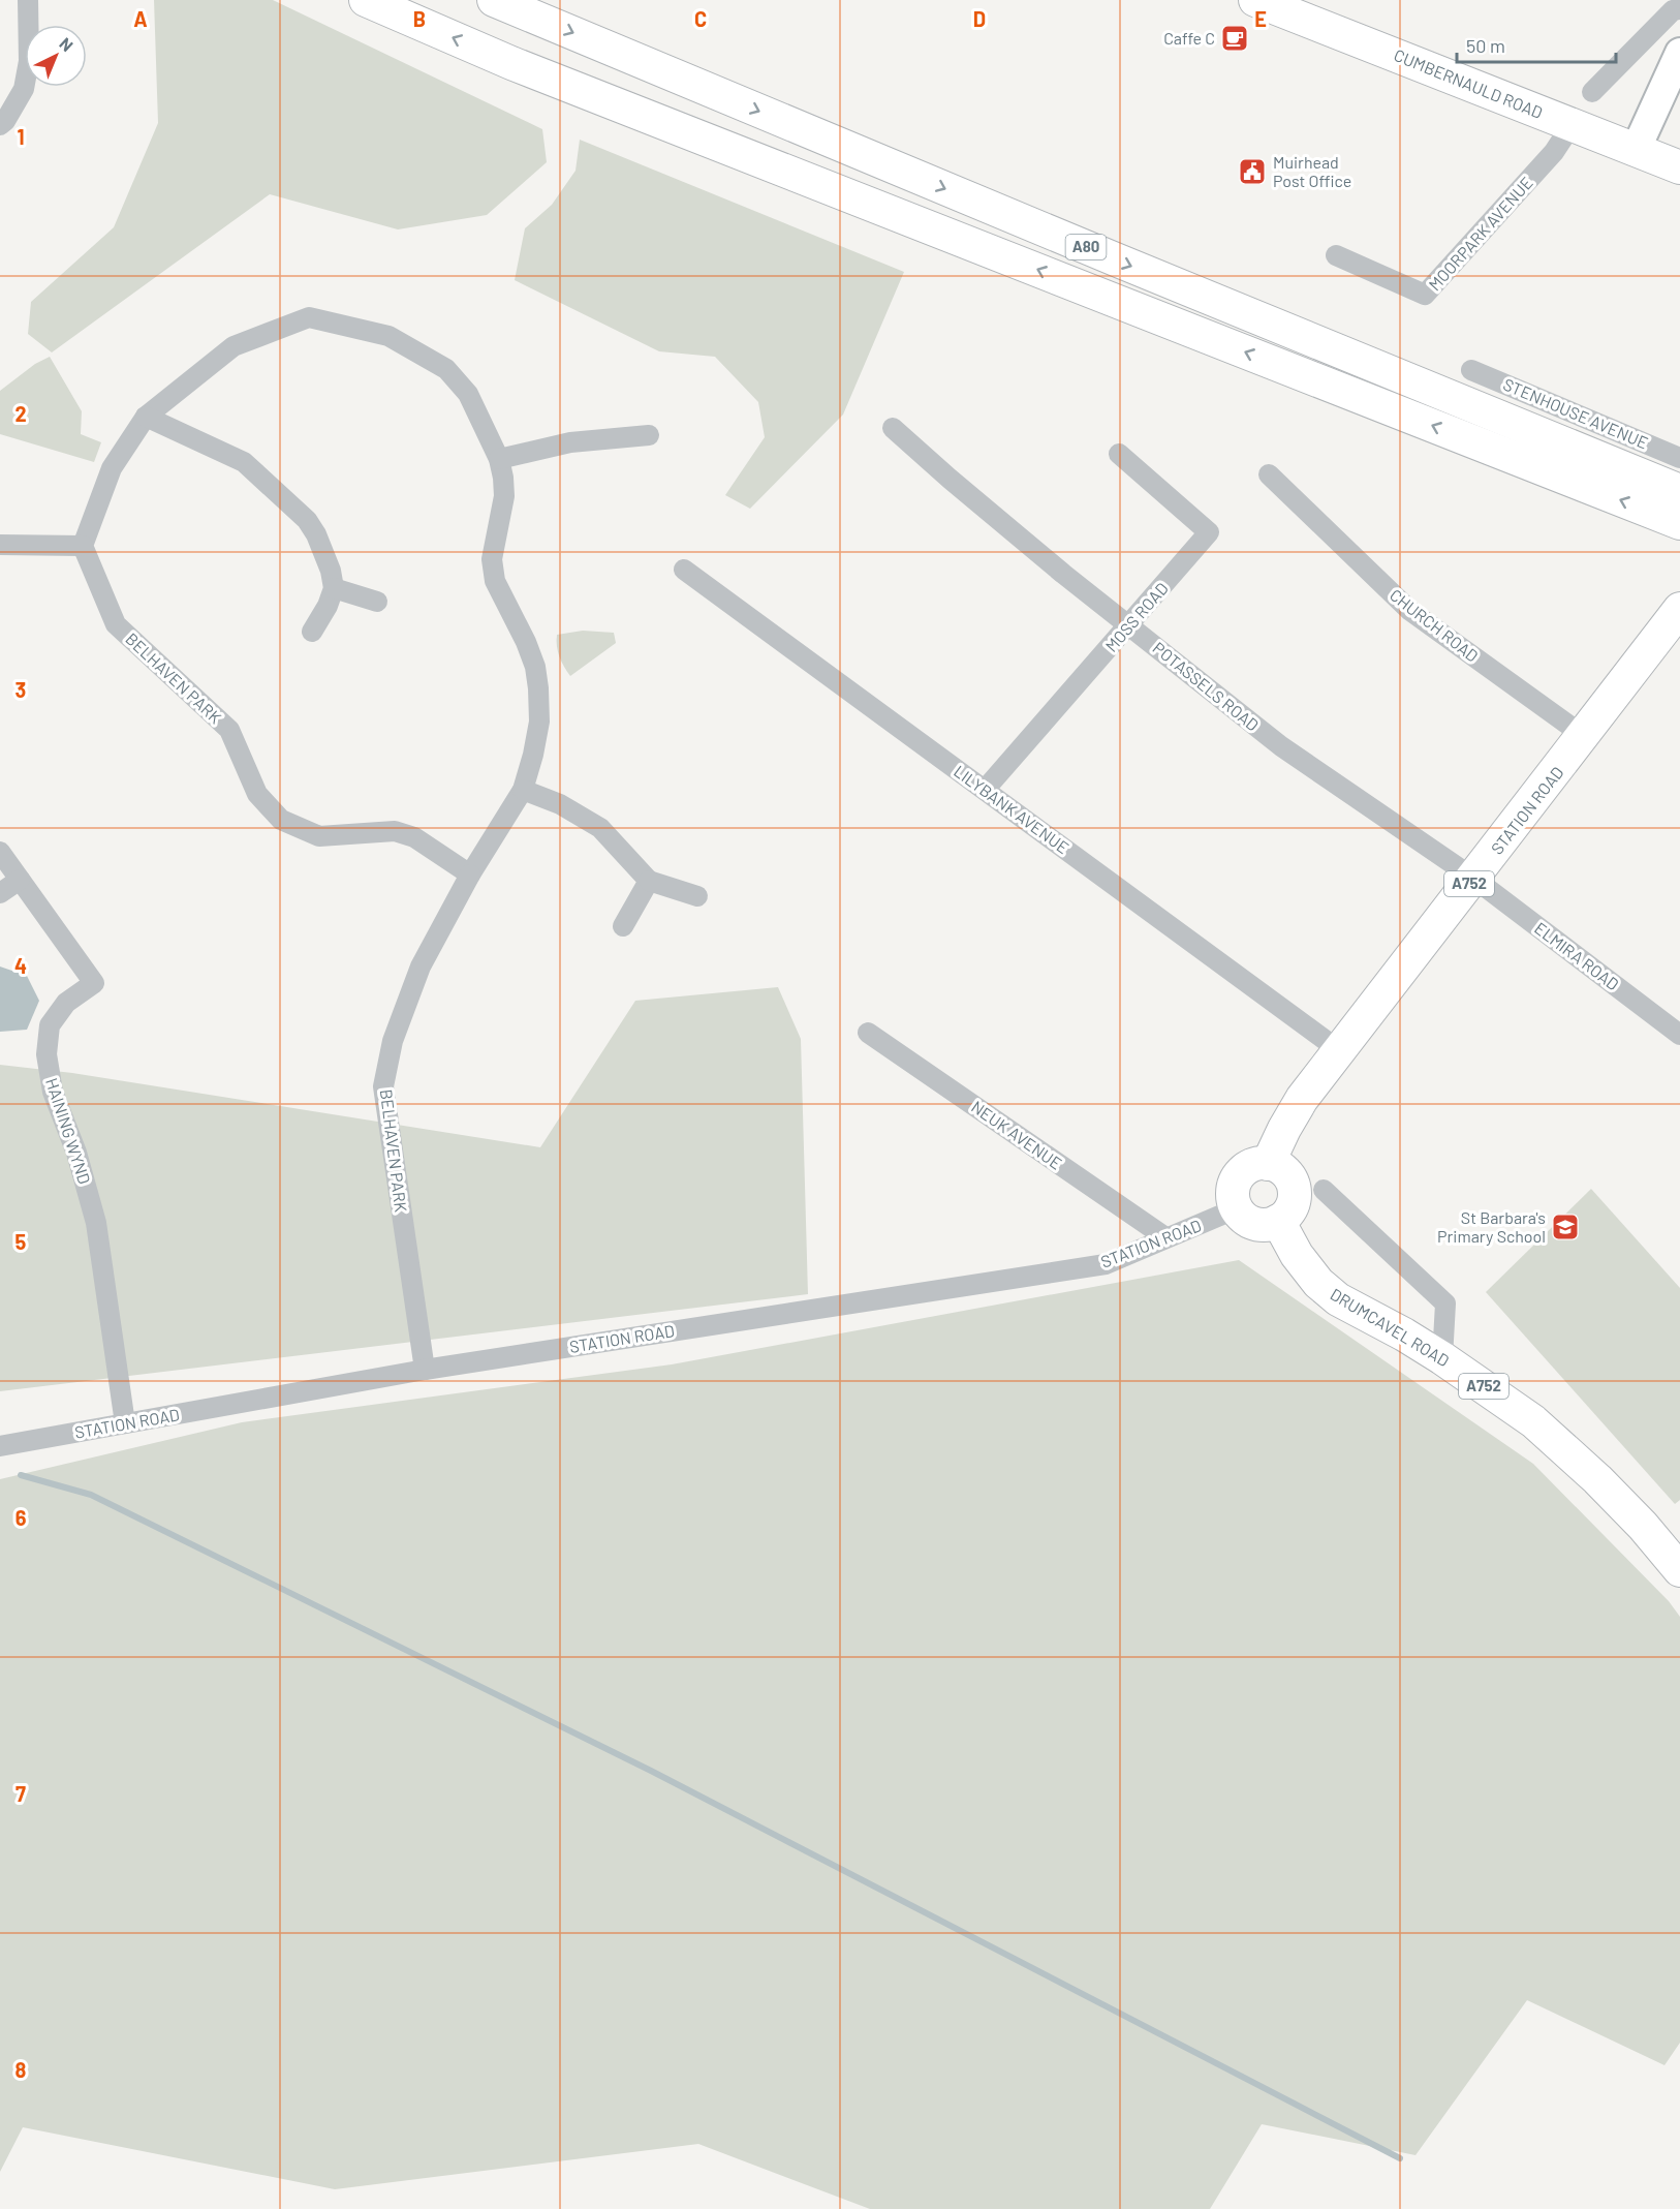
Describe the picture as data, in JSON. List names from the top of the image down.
{
  "streets": {
    "main road": [
      "CUMBERNAULD ROAD",
      "A80",
      "STATION ROAD",
      "A752",
      "DRUMCAVEL ROAD"
    ],
    "street": [
      "MOORPARK AVENUE",
      "STENHOUSE AVENUE",
      "MOSS ROAD",
      "CHURCH ROAD",
      "BELHAVEN PARK",
      "POTASSELS ROAD",
      "LILYBANK AVENUE",
      "ELMIRA ROAD",
      "HAINING WYND",
      "NEUK AVENUE"
    ]
  },
  "crossings": [
    ["CUMBERNAULD ROAD", "MOORPARK AVENUE"],
    ["MOSS ROAD", "POTASSELS ROAD"],
    ["MOSS ROAD", "LILYBANK AVENUE"],
    ["CHURCH ROAD", "STATION ROAD"],
    ["BELHAVEN PARK", "STATION ROAD"],
    ["POTASSELS ROAD", "STATION ROAD"],
    ["POTASSELS ROAD", "ELMIRA ROAD"],
    ["LILYBANK AVENUE", "STATION ROAD"],
    ["STATION ROAD", "ELMIRA ROAD"],
    ["STATION ROAD", "HAINING WYND"],
    ["STATION ROAD", "NEUK AVENUE"],
    ["STATION ROAD", "DRUMCAVEL ROAD"]
  ],
  "places": {
    "cafe": ["Caffe C"],
    "public building": ["Muirhead Post Office"],
    "school or university": ["St Barbara's Primary School"]
  },
  "scale_bar": "50 m",
  "north": "top right",
  "grid": {
    "columns": [
      "A",
      "B",
      "C",
      "D",
      "E"
    ],
    "rows": [
      "1",
      "2",
      "3",
      "4",
      "5",
      "6",
      "7",
      "8"
    ]
  }
}
